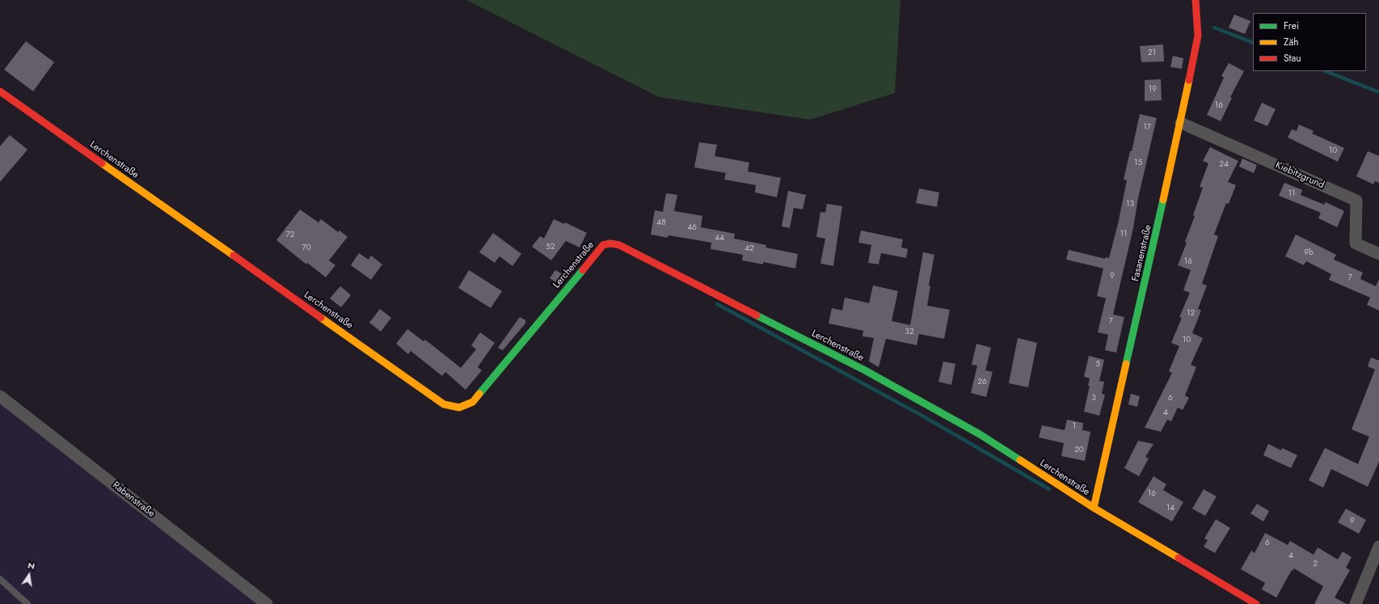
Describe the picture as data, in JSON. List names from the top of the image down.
{
  "streets": {
    "street": [
      "Lerchenstraße",
      "Kiebitzgrund",
      "Fasanenstraße",
      "Rabenstraße"
    ]
  },
  "crossings": [
    ["Lerchenstraße", "Fasanenstraße"],
    ["Kiebitzgrund", "Fasanenstraße"]
  ],
  "house_numbers": [
    "21",
    "19",
    "16",
    "17",
    "10",
    "15",
    "24",
    "11",
    "13",
    "48",
    "46",
    "11",
    "72",
    "44",
    "52",
    "70",
    "42",
    "9b",
    "16",
    "9",
    "7",
    "12",
    "7",
    "32",
    "10",
    "5",
    "26",
    "3",
    "6",
    "4",
    "1",
    "20",
    "16",
    "14",
    "9",
    "6",
    "4",
    "2"
  ],
  "legend": ["Frei", "Zäh", "Stau"],
  "north": "top"
}
